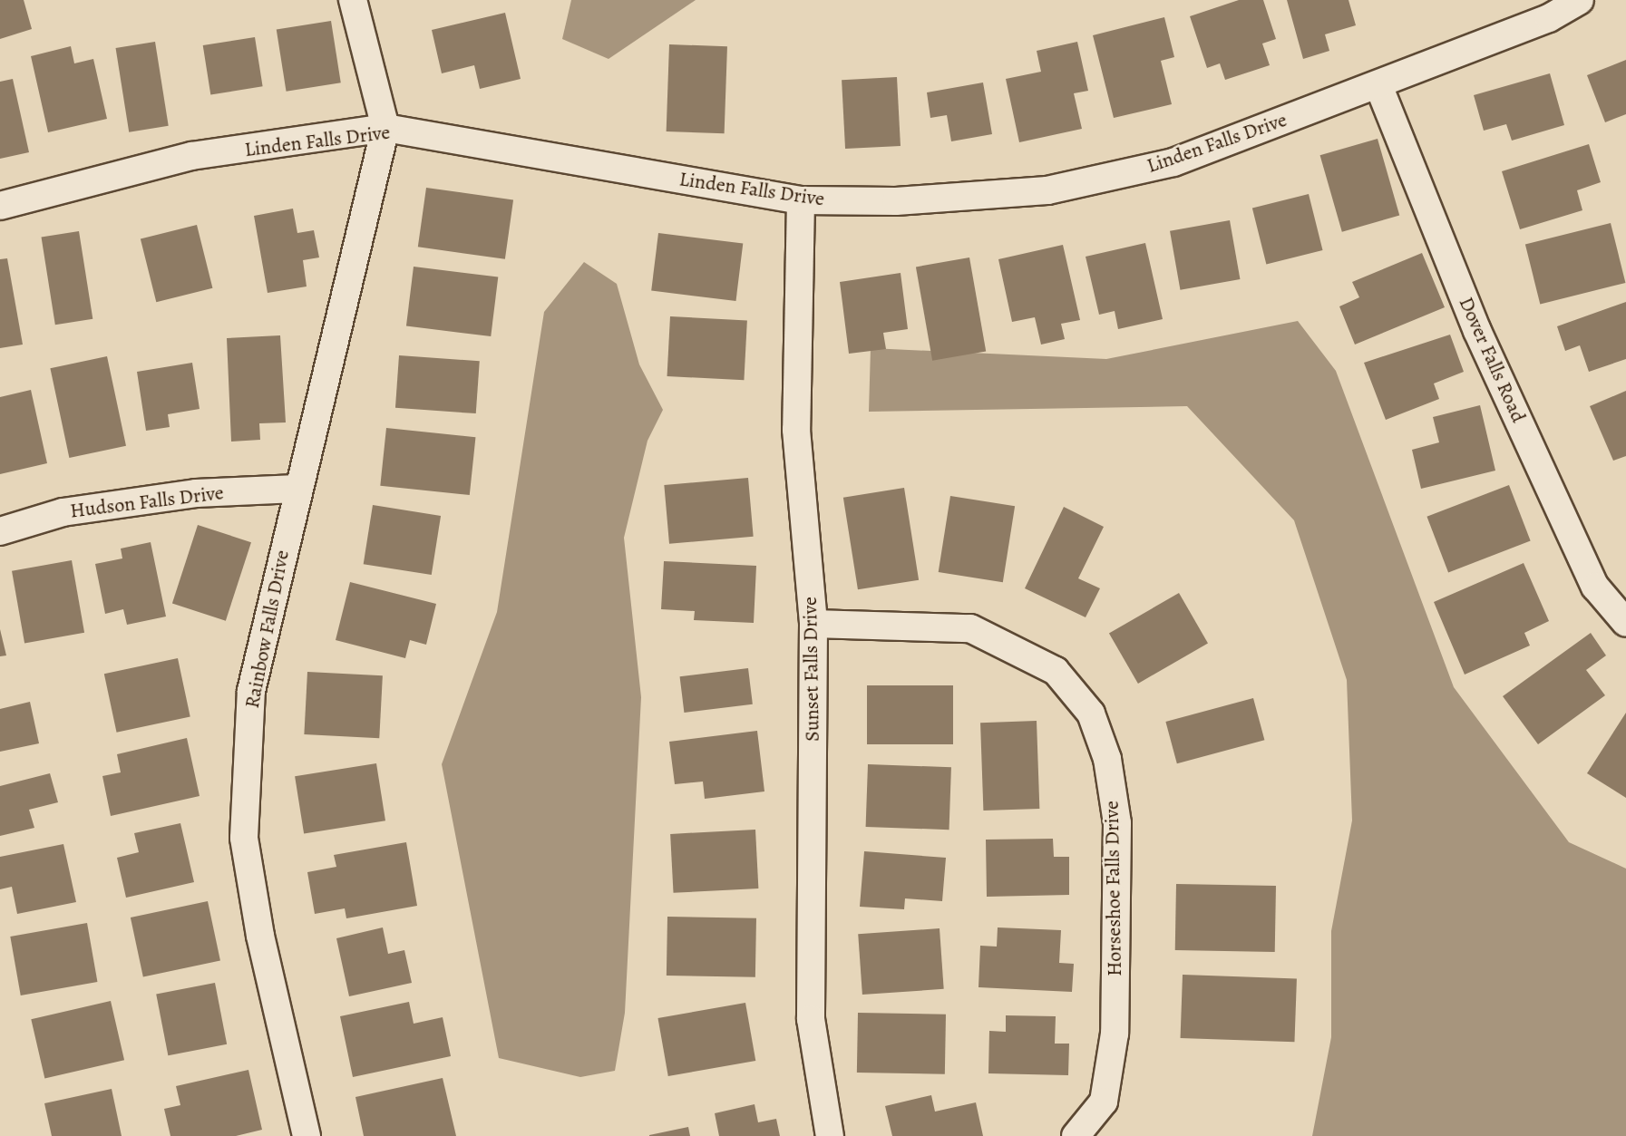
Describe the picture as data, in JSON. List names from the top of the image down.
{
  "streets": {
    "street": [
      "Linden Falls Drive",
      "Dover Falls Road",
      "Hudson Falls Drive",
      "Rainbow Falls Drive",
      "Sunset Falls Drive",
      "Horseshoe Falls Drive"
    ]
  },
  "crossings": [
    ["Linden Falls Drive", "Dover Falls Road"],
    ["Linden Falls Drive", "Rainbow Falls Drive"],
    ["Linden Falls Drive", "Sunset Falls Drive"],
    ["Hudson Falls Drive", "Rainbow Falls Drive"],
    ["Sunset Falls Drive", "Horseshoe Falls Drive"]
  ]
}
